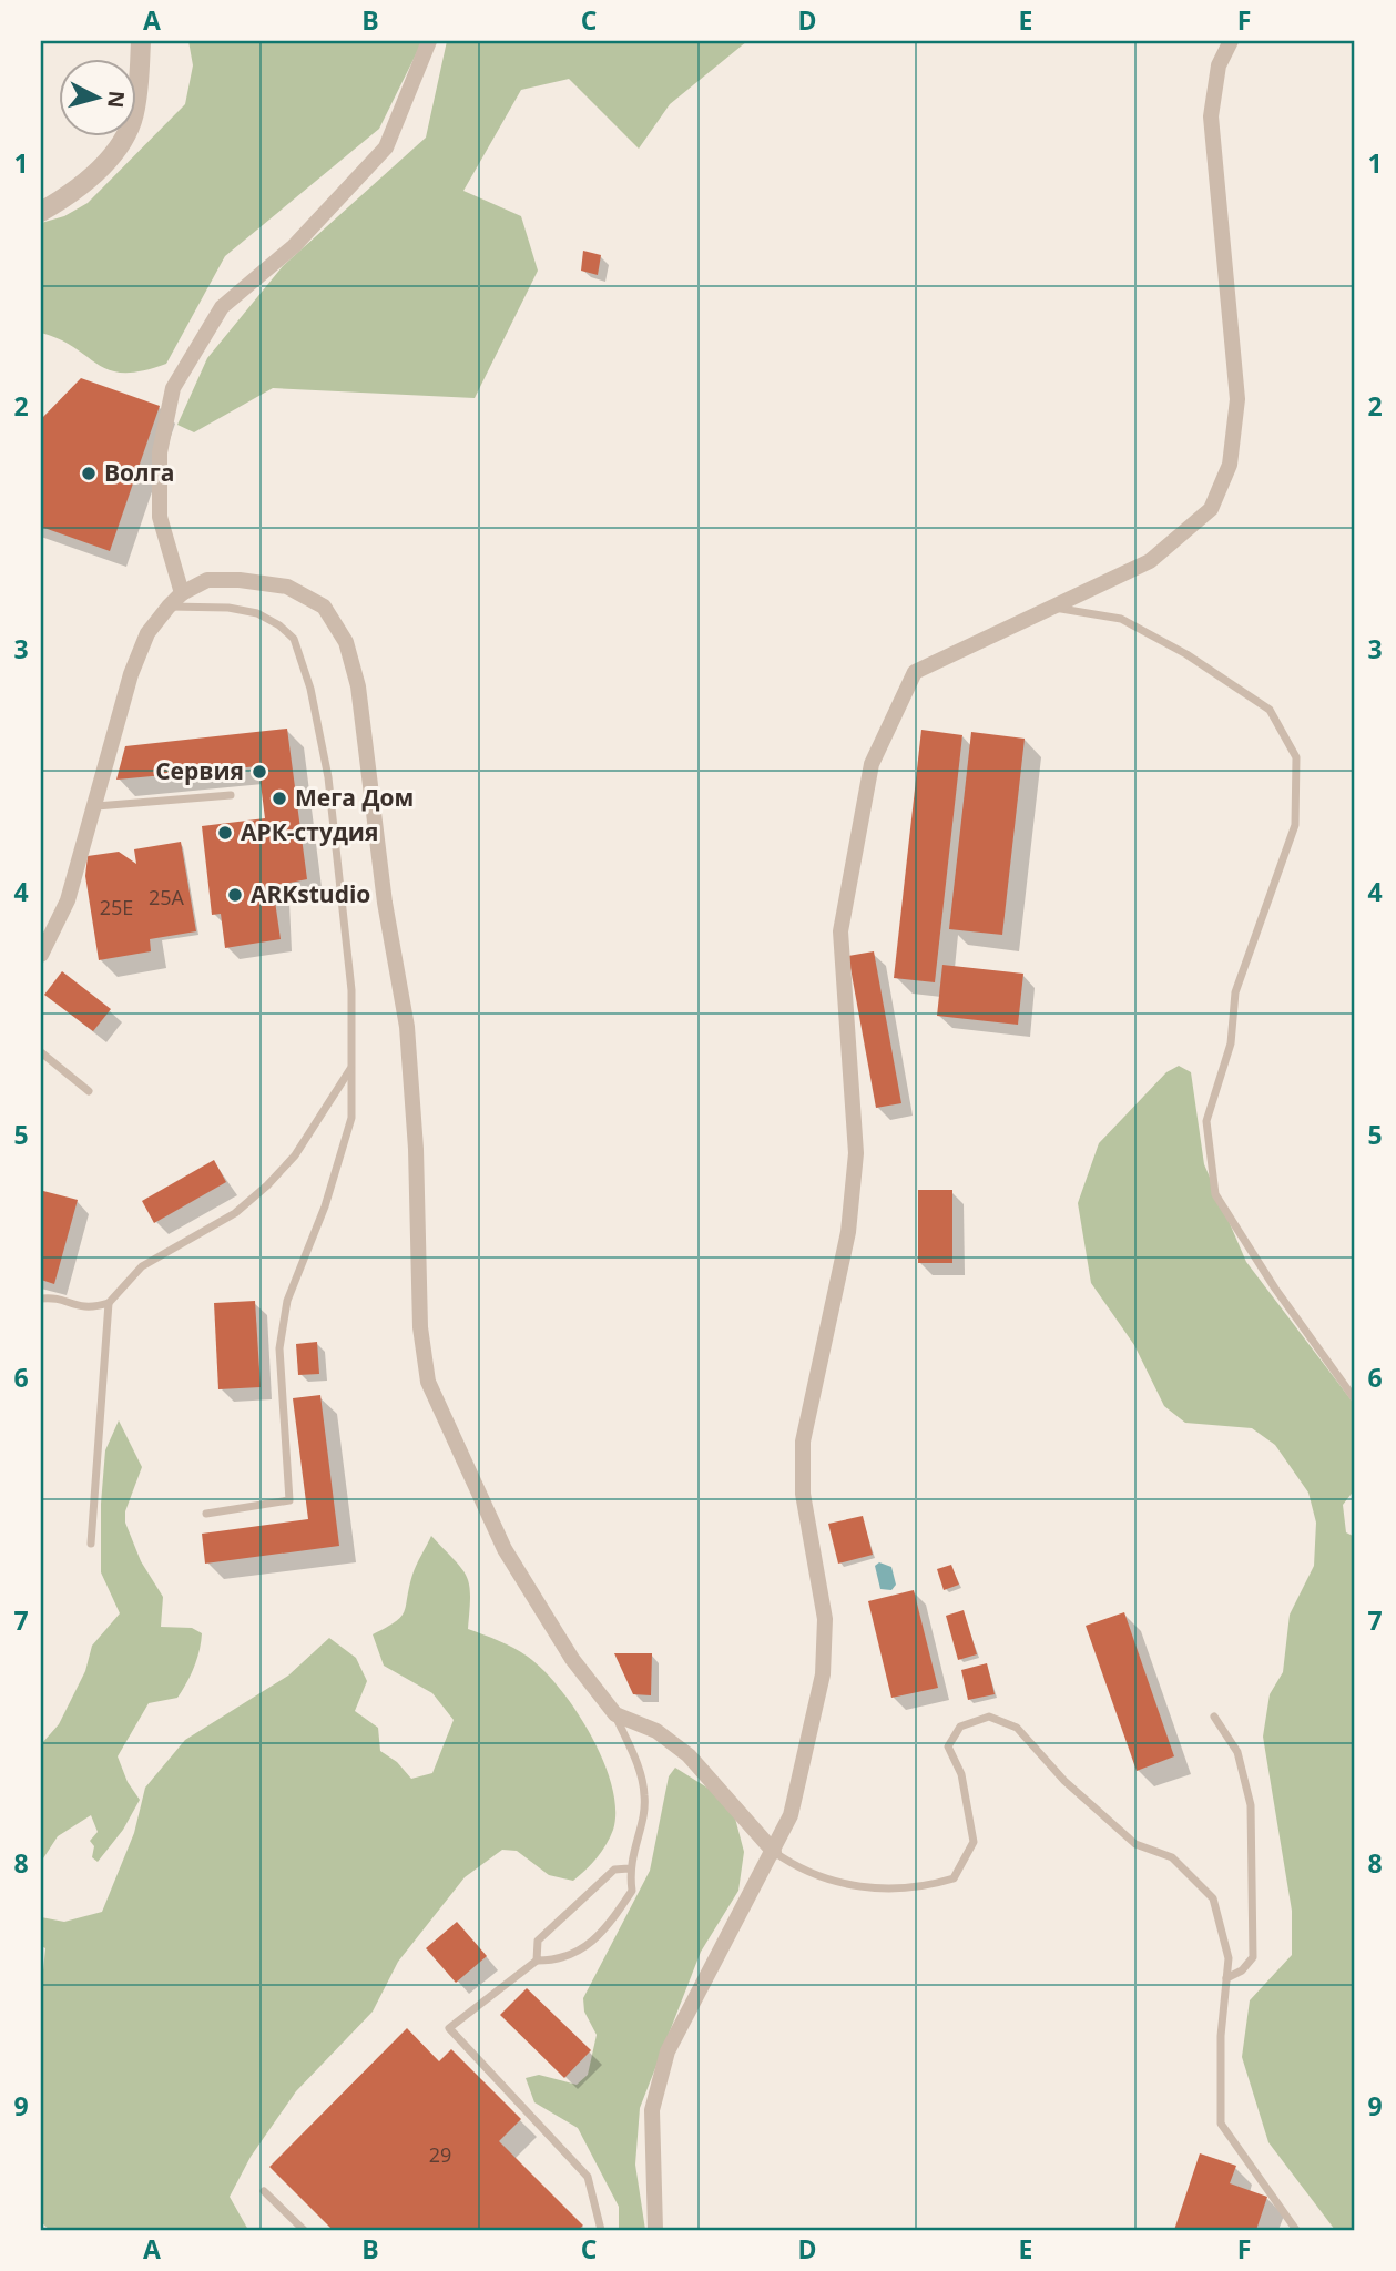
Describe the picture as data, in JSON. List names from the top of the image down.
{
  "places": [
    "Волга",
    "Сервия",
    "Мега Дом",
    "АРК-студия",
    "ARKstudio"
  ],
  "house_numbers": ["25А", "25Е", "29"],
  "north": "right",
  "grid": {
    "columns": [
      "A",
      "B",
      "C",
      "D",
      "E",
      "F"
    ],
    "rows": [
      "1",
      "2",
      "3",
      "4",
      "5",
      "6",
      "7",
      "8",
      "9"
    ]
  }
}
